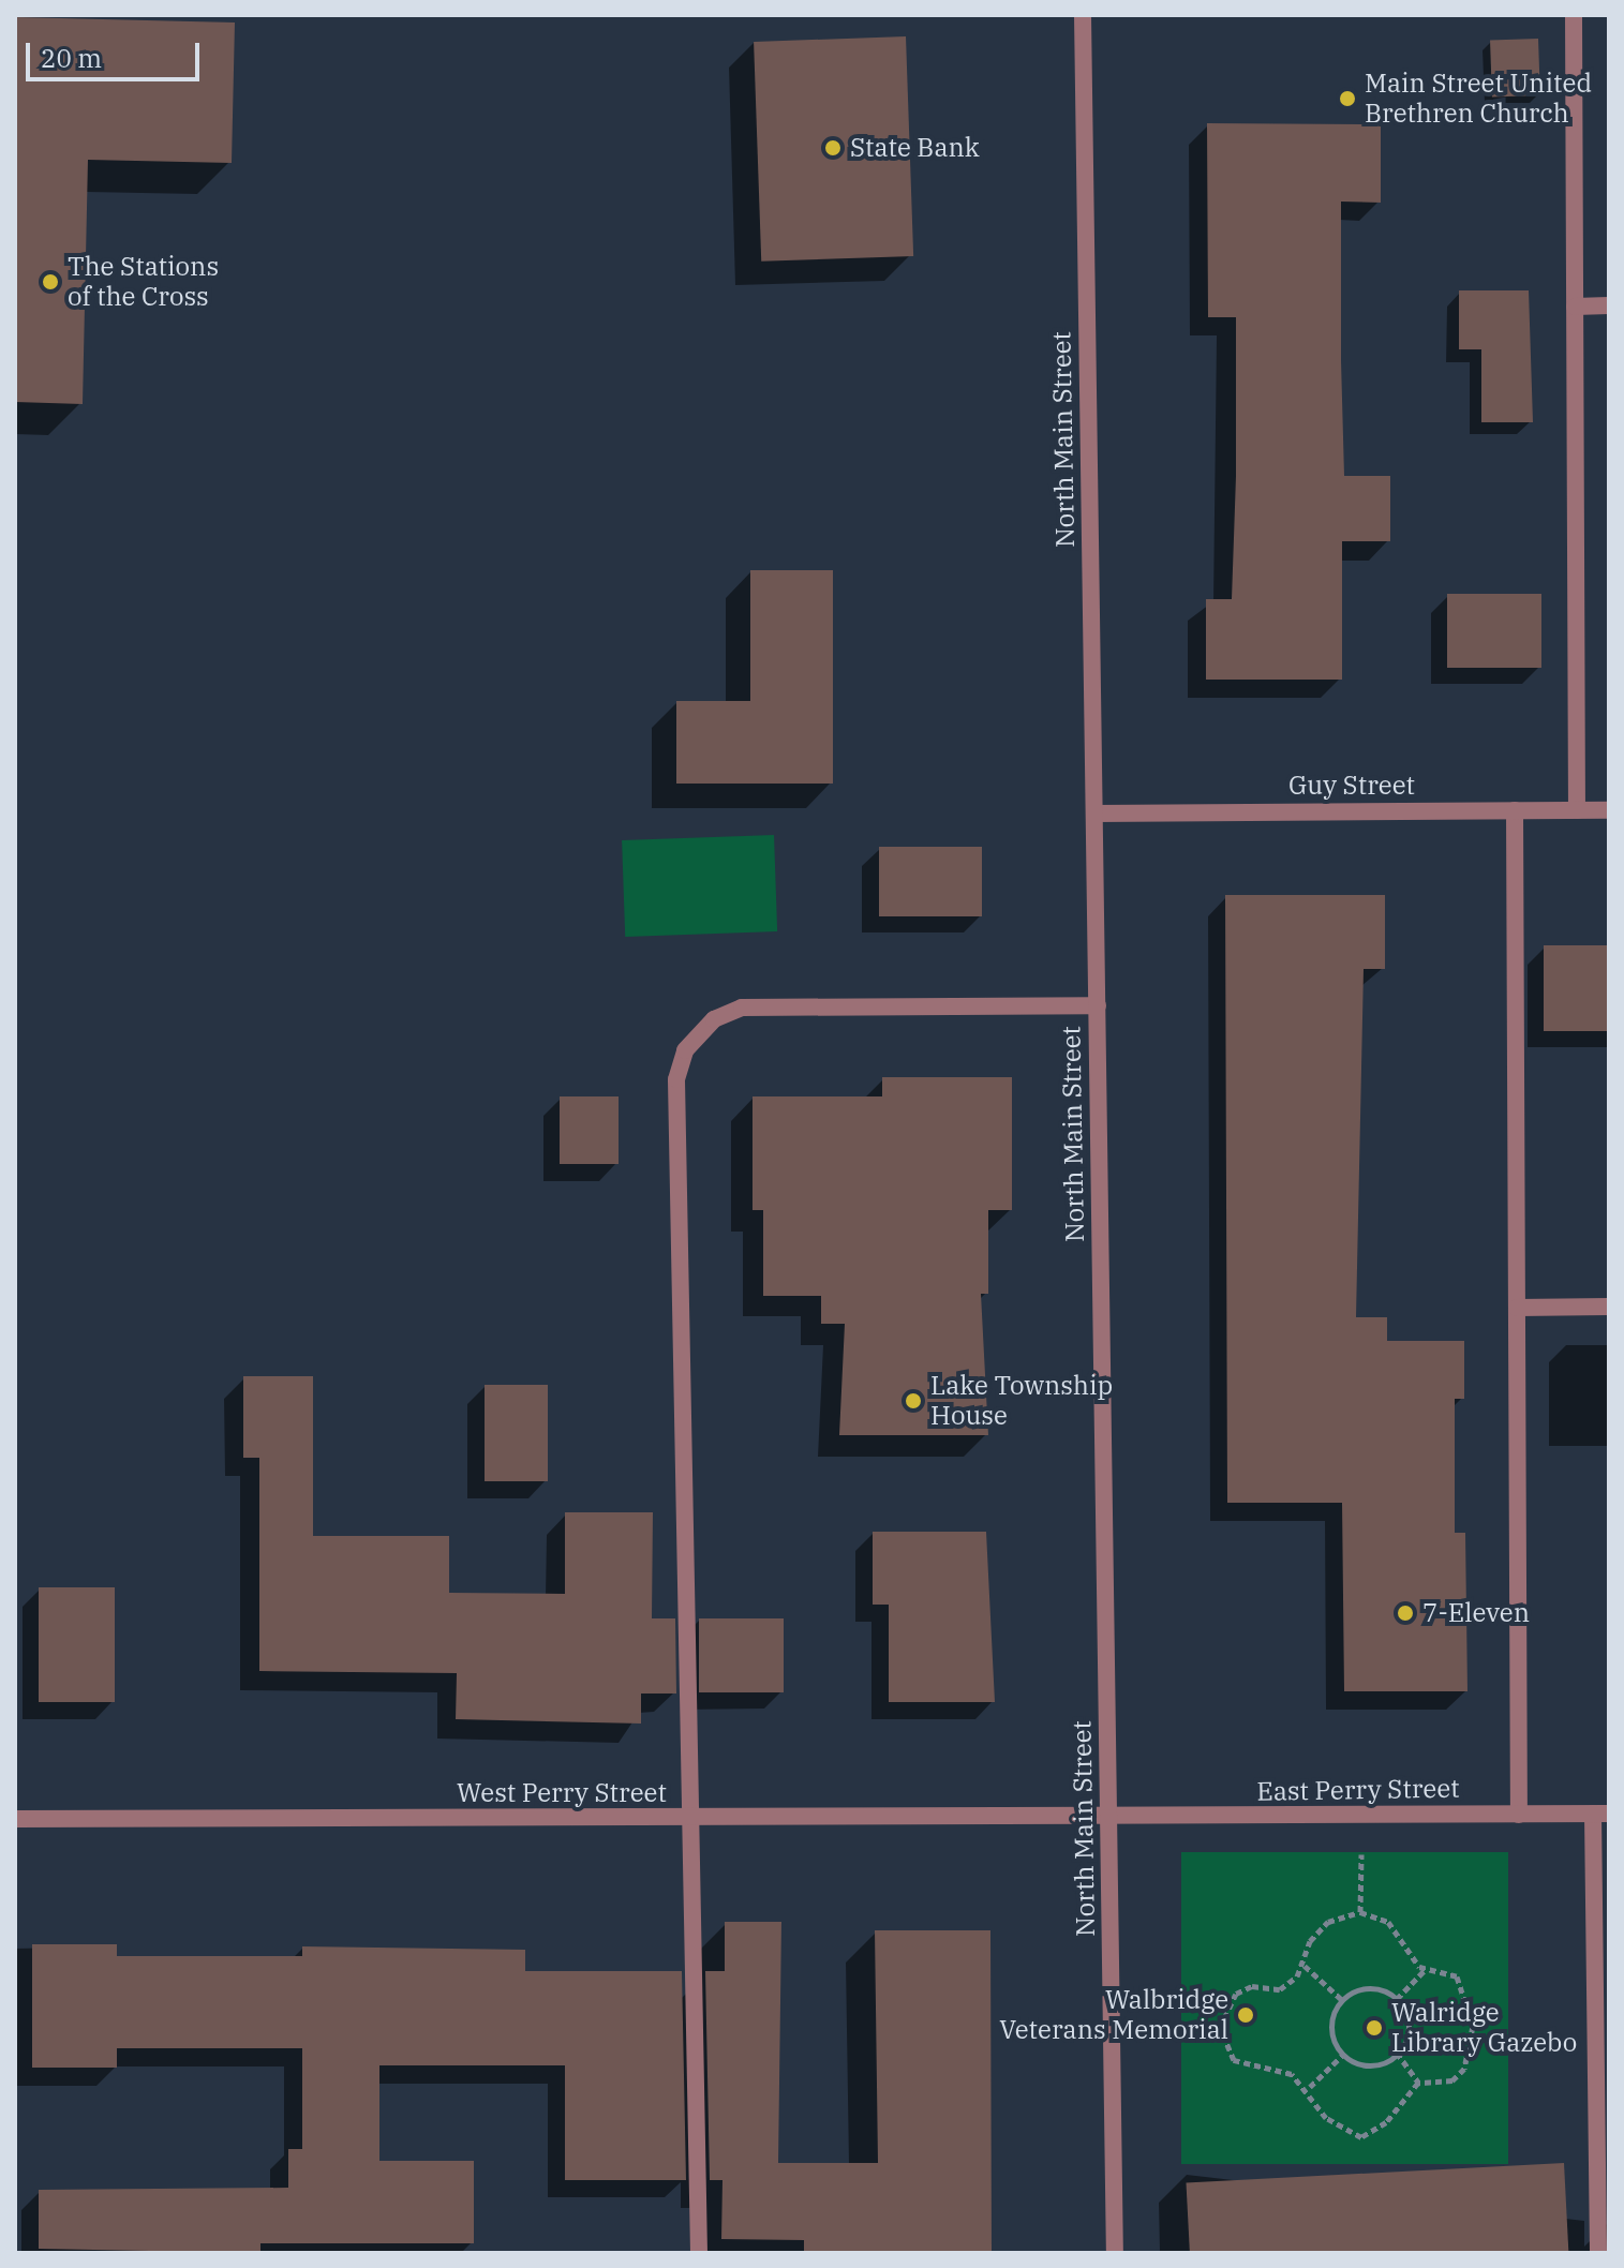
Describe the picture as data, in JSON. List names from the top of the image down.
{
  "streets": {
    "street": [
      "North Main Street",
      "Guy Street",
      "East Perry Street",
      "West Perry Street"
    ]
  },
  "crossings": [
    ["North Main Street", "Guy Street"],
    ["North Main Street", "East Perry Street"],
    ["North Main Street", "West Perry Street"],
    ["East Perry Street", "West Perry Street"]
  ],
  "places": [
    "Main Street United Brethren Church",
    "State Bank",
    "The Stations of the Cross",
    "Lake Township House",
    "7-Eleven",
    "Walbridge Veterans Memorial",
    "Walridge Library Gazebo"
  ],
  "scale_bar": "20 m"
}
